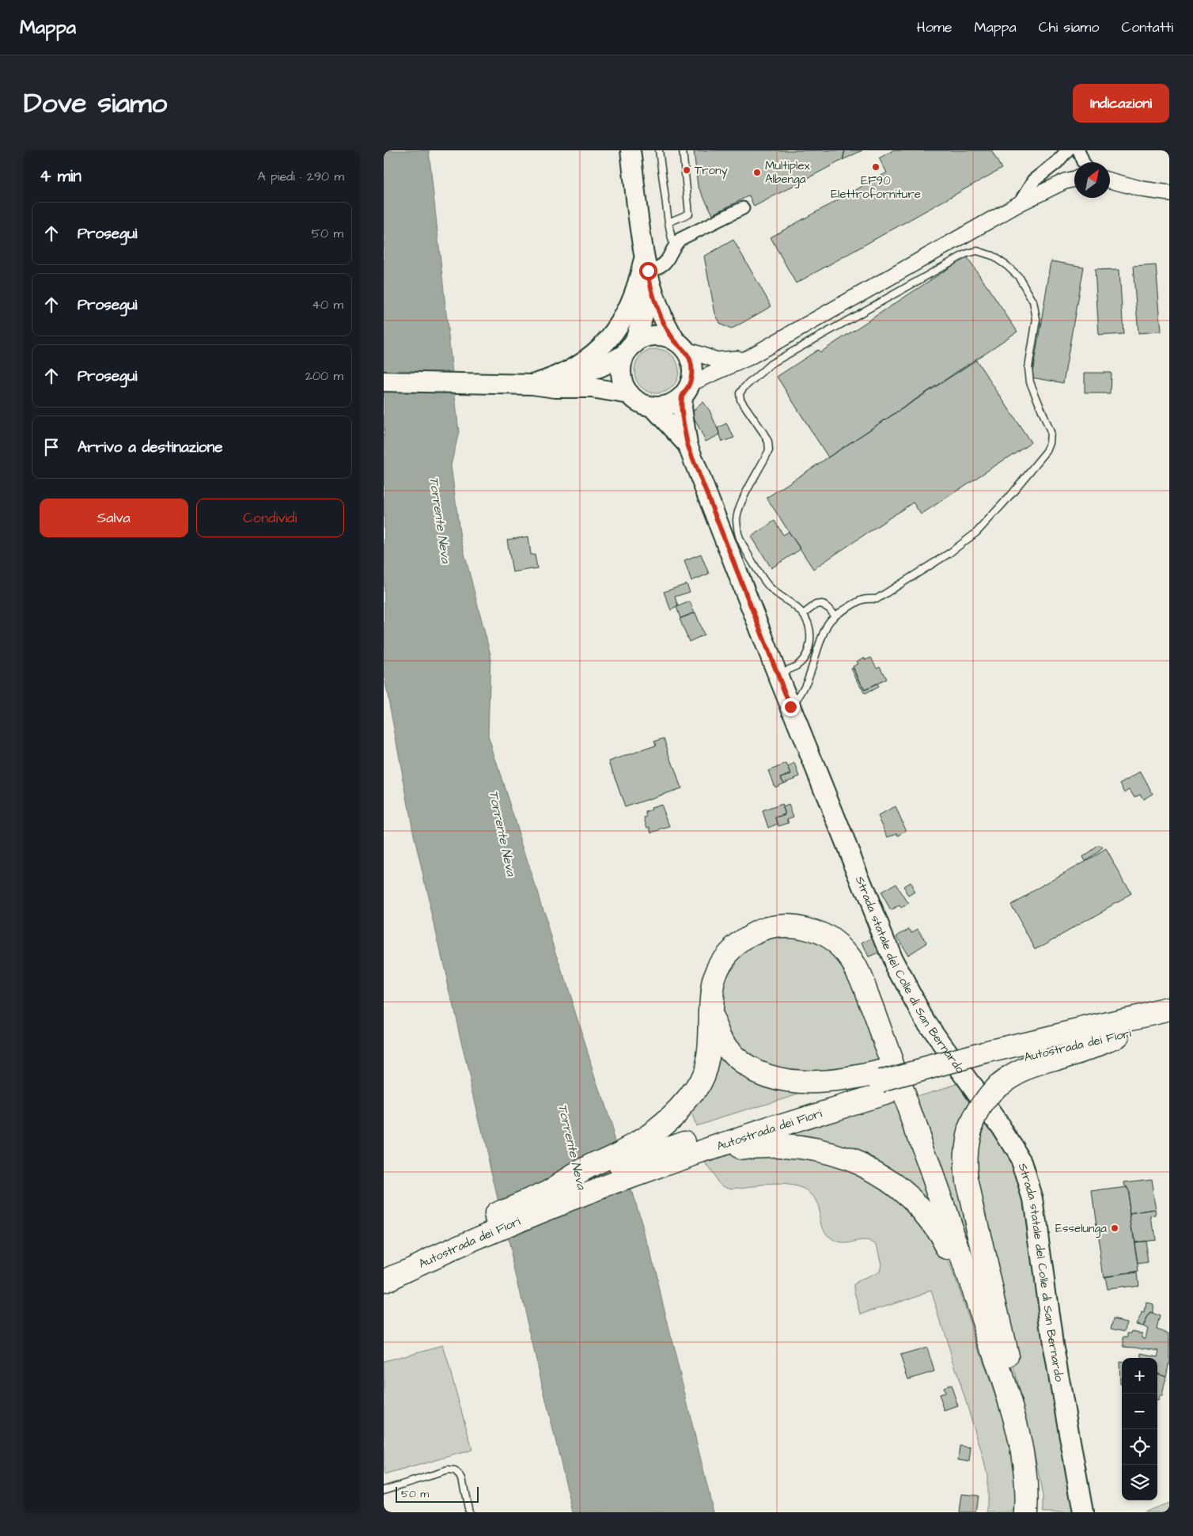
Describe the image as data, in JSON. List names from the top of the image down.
{
  "streets": {
    "highway": ["Autostrada dei Fiori"],
    "main road": ["Strada statale del Colle di San Bernardo"]
  },
  "water": ["Torrente Neva"],
  "places": [
    "EF90 Elettroforniture",
    "Trony",
    "Multiplex Albenga",
    "Esselunga"
  ],
  "scale_bar": "50 m",
  "north": "top right",
  "page": {
    "header": "Mappa",
    "nav": [
      "Home",
      "Mappa",
      "Chi siamo",
      "Contatti"
    ],
    "title": "Dove siamo",
    "buttons": [
      "Indicazioni",
      ["Salva", "Condividi"]
    ],
    "heading": ["4 min", "A piedi · 290 m"],
    "list": [
      ["Prosegui", "50 m"],
      ["Prosegui", "40 m"],
      ["Prosegui", "200 m"],
      "Arrivo a destinazione"
    ],
    "map_buttons": ["+", "−"],
    "scale": "50 m"
  }
}
